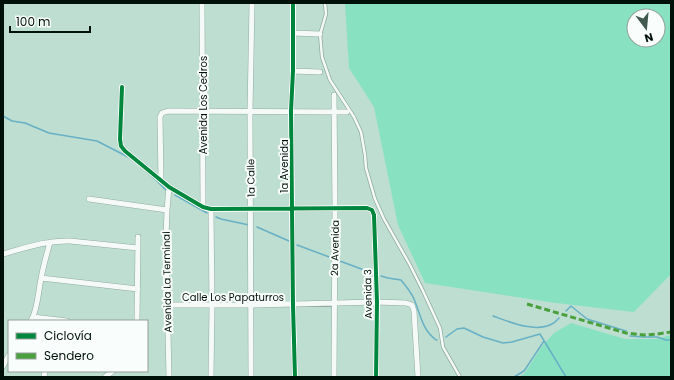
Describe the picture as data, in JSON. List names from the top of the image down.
{
  "streets": {
    "street": [
      "Avenida Los Cedros",
      "1a Avenida",
      "1a Calle",
      "2a Avenida",
      "Avenida La Terminal",
      "Avenida 3",
      "Calle Los Papaturros"
    ]
  },
  "crossings": [
    ["1a Avenida", "Calle Los Papaturros"],
    ["1a Calle", "Calle Los Papaturros"],
    ["2a Avenida", "Avenida 3"],
    ["2a Avenida", "Calle Los Papaturros"],
    ["Avenida La Terminal", "Calle Los Papaturros"],
    ["Avenida 3", "Calle Los Papaturros"]
  ],
  "legend": ["Ciclovía", "Sendero"],
  "scale_bar": "100 m",
  "north": "bottom"
}
